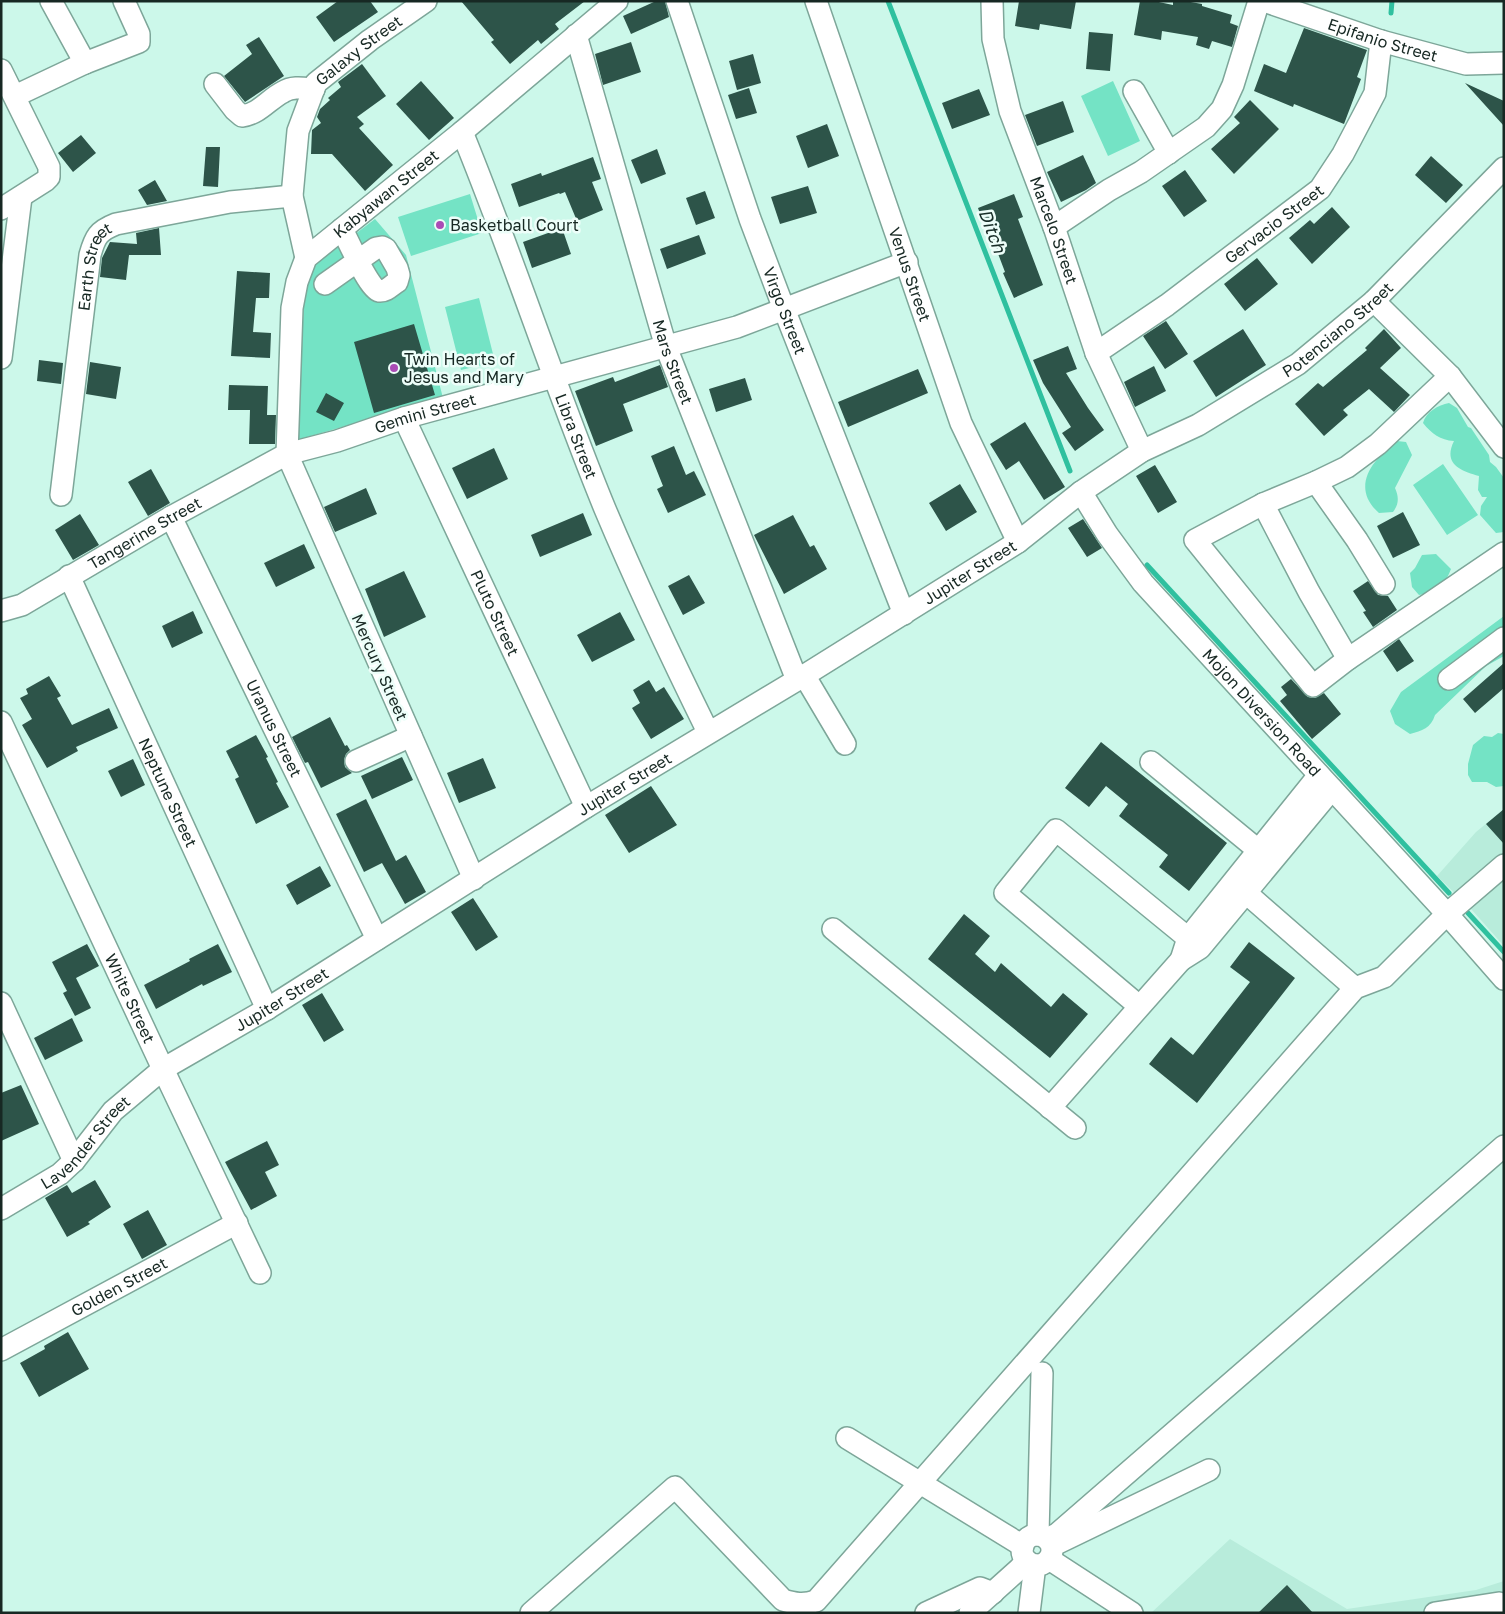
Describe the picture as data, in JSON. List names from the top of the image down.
{
  "streets": {
    "street": [
      "Epifanio Street",
      "Galaxy Street",
      "Kabyawan Street",
      "Gervacio Street",
      "Marcelo Street",
      "Earth Street",
      "Venus Street",
      "Virgo Street",
      "Potenciano Street",
      "Mars Street",
      "Gemini Street",
      "Libra Street",
      "Tangerine Street",
      "Jupiter Street",
      "Pluto Street",
      "Mercury Street",
      "Mojon Diversion Road",
      "Uranus Street",
      "Neptune Street",
      "White Street",
      "Lavender Street",
      "Golden Street"
    ]
  },
  "crossings": [
    ["Epifanio Street", "Gervacio Street"],
    ["Galaxy Street", "Kabyawan Street"],
    ["Galaxy Street", "Earth Street"],
    ["Kabyawan Street", "Mars Street"],
    ["Kabyawan Street", "Libra Street"],
    ["Gervacio Street", "Marcelo Street"],
    ["Marcelo Street", "Potenciano Street"],
    ["Venus Street", "Gemini Street"],
    ["Venus Street", "Jupiter Street"],
    ["Virgo Street", "Gemini Street"],
    ["Virgo Street", "Jupiter Street"],
    ["Mars Street", "Gemini Street"],
    ["Mars Street", "Jupiter Street"],
    ["Gemini Street", "Libra Street"],
    ["Gemini Street", "Tangerine Street"],
    ["Gemini Street", "Pluto Street"],
    ["Gemini Street", "Mercury Street"],
    ["Libra Street", "Jupiter Street"],
    ["Tangerine Street", "Mercury Street"],
    ["Tangerine Street", "Uranus Street"],
    ["Tangerine Street", "Neptune Street"],
    ["Jupiter Street", "Pluto Street"],
    ["Jupiter Street", "Mercury Street"],
    ["Jupiter Street", "Mojon Diversion Road"],
    ["Jupiter Street", "Uranus Street"],
    ["Jupiter Street", "Neptune Street"],
    ["Jupiter Street", "White Street"],
    ["Jupiter Street", "Lavender Street"],
    ["White Street", "Lavender Street"],
    ["White Street", "Golden Street"]
  ],
  "water": ["Ditch"],
  "places": ["Basketball Court", "Twin Hearts of Jesus and Mary"]
}
